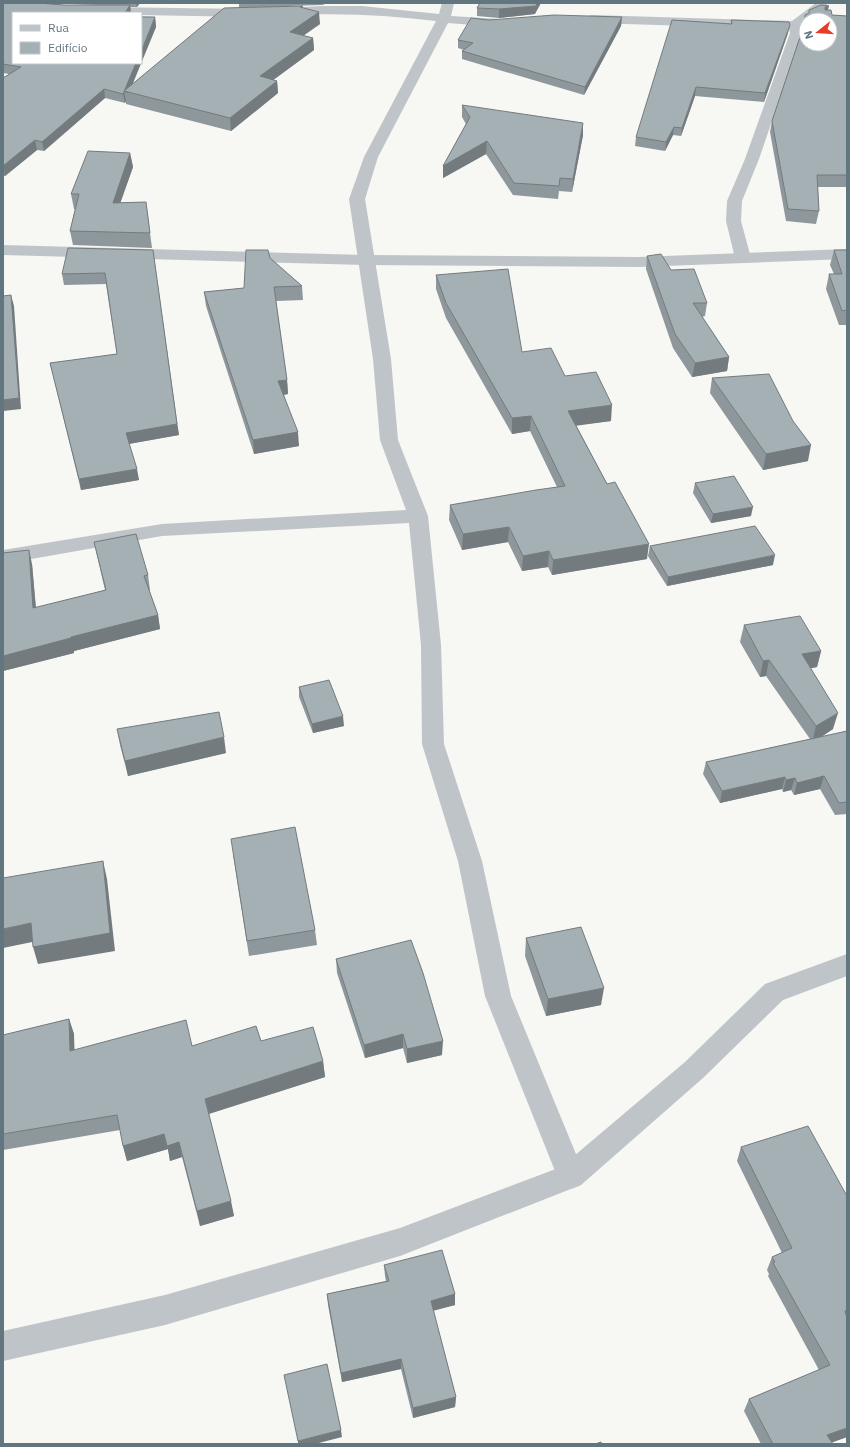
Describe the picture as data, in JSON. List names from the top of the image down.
{
  "legend": ["Rua", "Edifício"],
  "north": "left"
}
